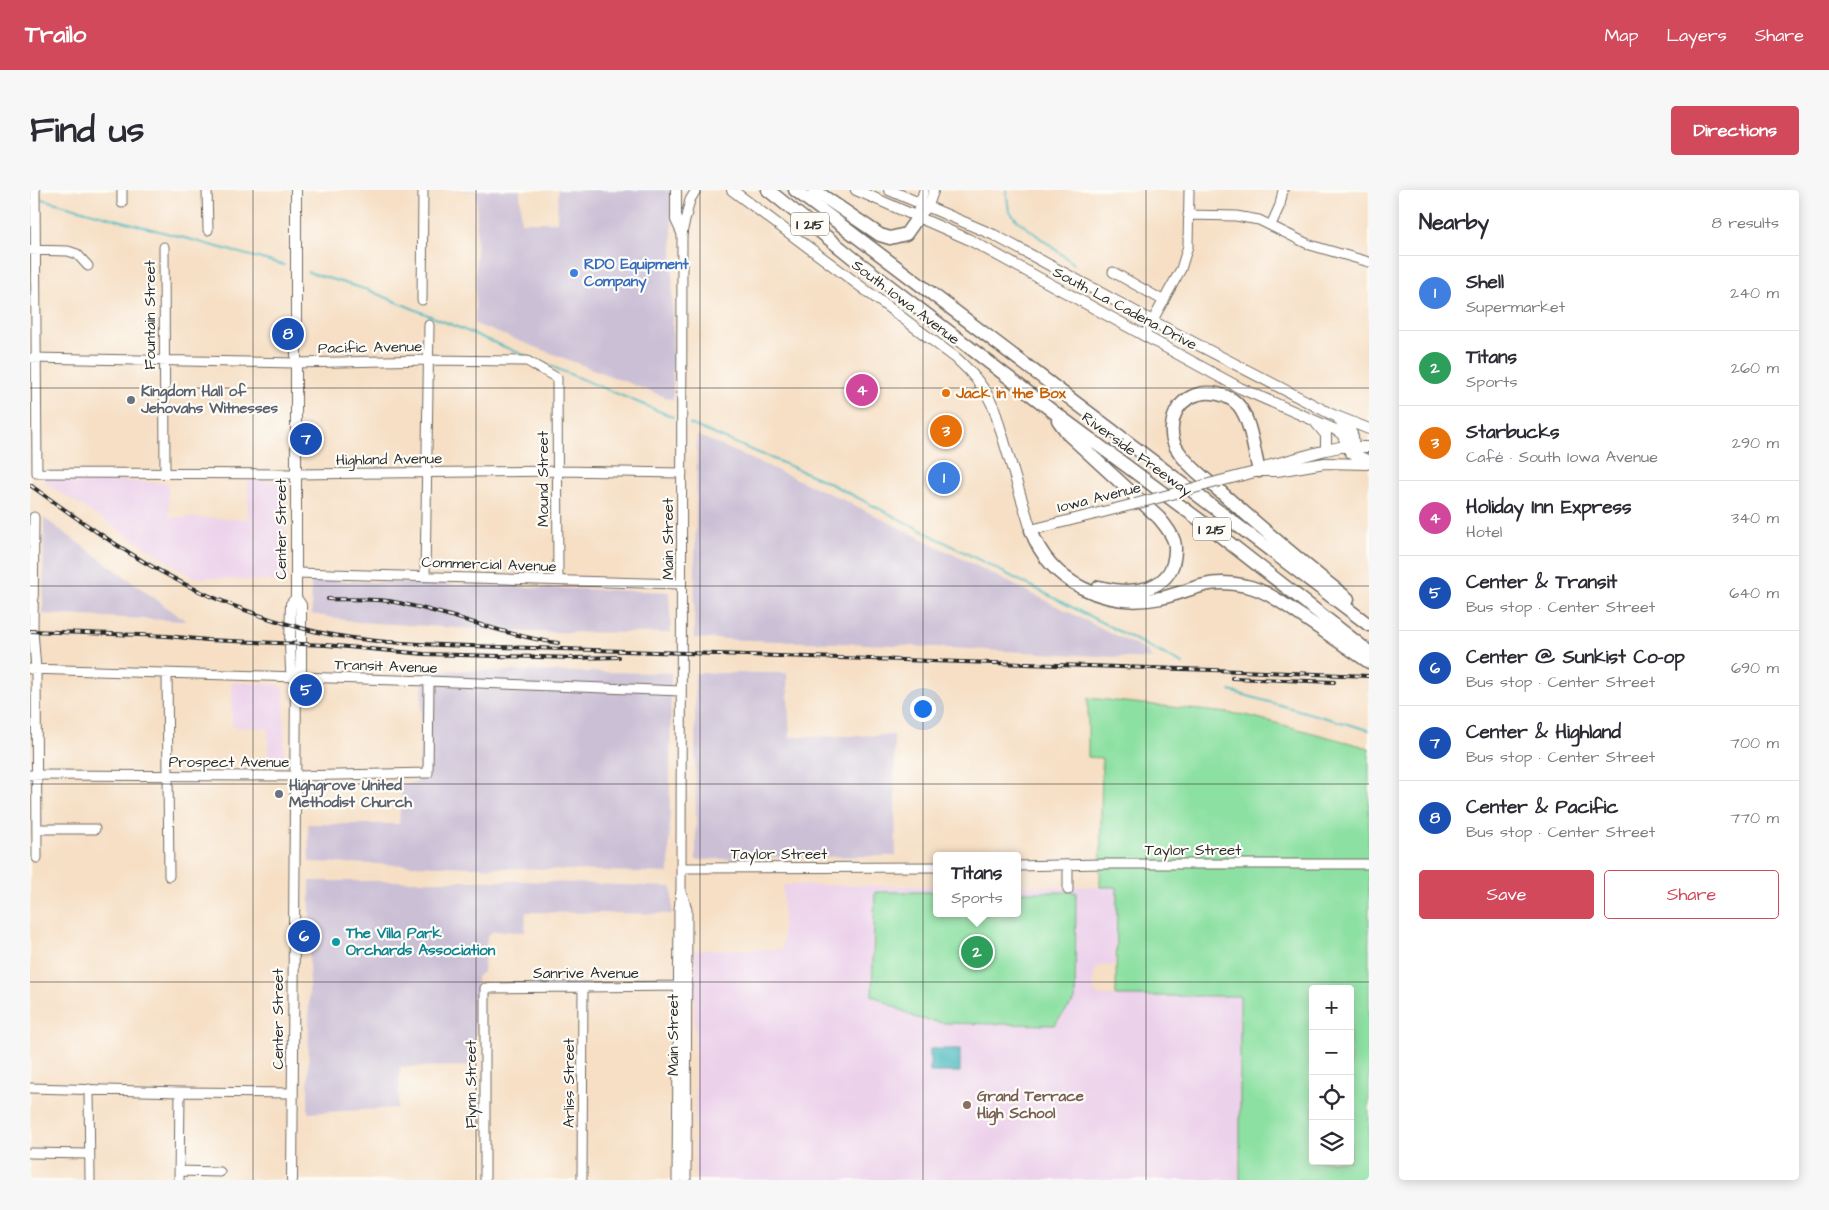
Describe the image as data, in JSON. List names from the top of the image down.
{
  "streets": {
    "highway": ["I 215", "Riverside Freeway"],
    "main road": [
      "South Iowa Avenue",
      "South La Cadena Drive",
      "Iowa Avenue",
      "Center Street"
    ],
    "street": [
      "Fountain Street",
      "Pacific Avenue",
      "Highland Avenue",
      "Mound Street",
      "Main Street",
      "Commercial Avenue",
      "Transit Avenue",
      "Prospect Avenue",
      "Taylor Street",
      "Sanrive Avenue",
      "Arliss Street",
      "Flynn Street"
    ]
  },
  "crossings": [
    ["South Iowa Avenue", "Iowa Avenue"],
    ["South La Cadena Drive", "Iowa Avenue"],
    ["Fountain Street", "Pacific Avenue"],
    ["Fountain Street", "Highland Avenue"],
    ["Pacific Avenue", "Highland Avenue"],
    ["Pacific Avenue", "Mound Street"],
    ["Pacific Avenue", "Center Street"],
    ["Highland Avenue", "Mound Street"],
    ["Highland Avenue", "Center Street"],
    ["Highland Avenue", "Main Street"],
    ["Mound Street", "Commercial Avenue"],
    ["Center Street", "Commercial Avenue"],
    ["Center Street", "Transit Avenue"],
    ["Center Street", "Prospect Avenue"],
    ["Main Street", "Commercial Avenue"],
    ["Main Street", "Transit Avenue"],
    ["Main Street", "Taylor Street"],
    ["Main Street", "Sanrive Avenue"],
    ["Transit Avenue", "Prospect Avenue"],
    ["Sanrive Avenue", "Arliss Street"],
    ["Sanrive Avenue", "Flynn Street"]
  ],
  "places": [
    "RDO Equipment Company",
    "Jack in the Box",
    "Kingdom Hall of Jehovahs Witnesses",
    "Highgrove United Methodist Church",
    "The Villa Park Orchards Association",
    "Grand Terrace High School"
  ],
  "page": {
    "header": "Trailo",
    "nav": ["Map", "Layers", "Share"],
    "title": "Find us",
    "buttons": [
      "Directions",
      ["Save", "Share"]
    ],
    "heading": ["Nearby", "8 results"],
    "list": [
      {
        "mark": "1",
        "name": "Shell",
        "note": "Supermarket",
        "value": "240 m"
      },
      {
        "mark": "2",
        "name": "Titans",
        "note": "Sports",
        "value": "260 m"
      },
      {
        "mark": "3",
        "name": "Starbucks",
        "note": "Café · South Iowa Avenue",
        "value": "290 m"
      },
      {
        "mark": "4",
        "name": "Holiday Inn Express",
        "note": "Hotel",
        "value": "340 m"
      },
      {
        "mark": "5",
        "name": "Center & Transit",
        "note": "Bus stop · Center Street",
        "value": "640 m"
      },
      {
        "mark": "6",
        "name": "Center @ Sunkist Co-op",
        "note": "Bus stop · Center Street",
        "value": "690 m"
      },
      {
        "mark": "7",
        "name": "Center & Highland",
        "note": "Bus stop · Center Street",
        "value": "700 m"
      },
      {
        "mark": "8",
        "name": "Center & Pacific",
        "note": "Bus stop · Center Street",
        "value": "770 m"
      }
    ],
    "pins": [
      "8",
      "4",
      "3",
      "7",
      "1",
      "5",
      "6",
      "2"
    ],
    "popup": ["Titans", "Sports"],
    "map_buttons": ["+", "−"]
  }
}
